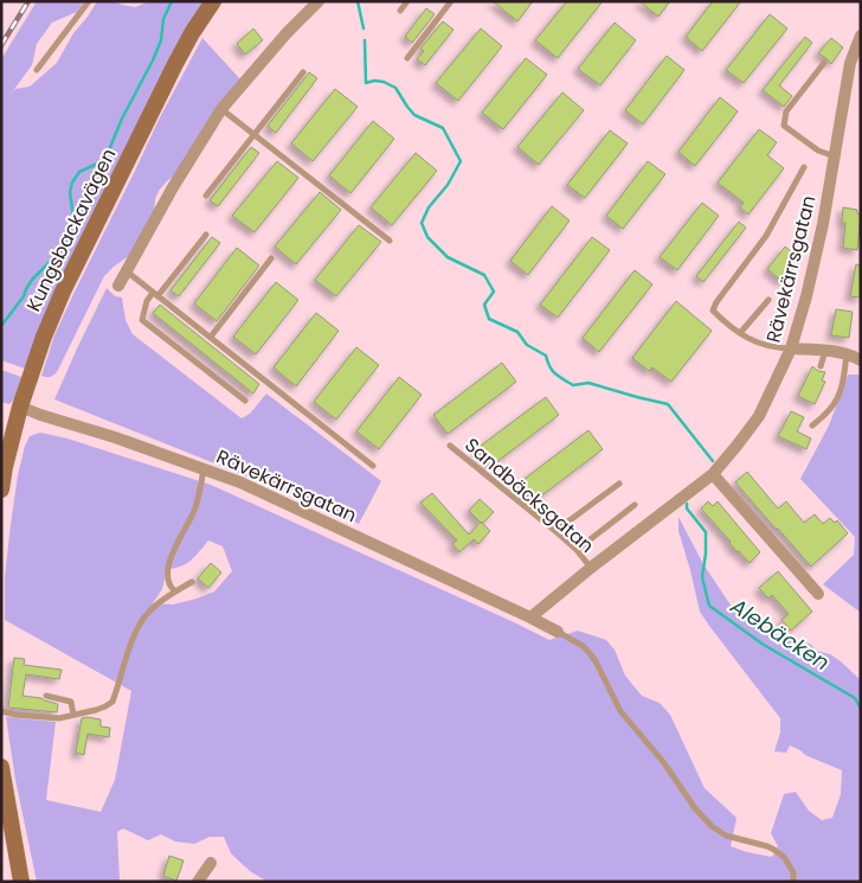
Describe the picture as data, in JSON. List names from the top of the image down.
{
  "streets": {
    "street": ["Kungsbackavägen", "Rävekärrsgatan"],
    "lane": ["Sandbäcksgatan"]
  },
  "crossings": [
    ["Kungsbackavägen", "Rävekärrsgatan"],
    ["Rävekärrsgatan", "Sandbäcksgatan"]
  ],
  "water": ["Alebäcken"]
}
